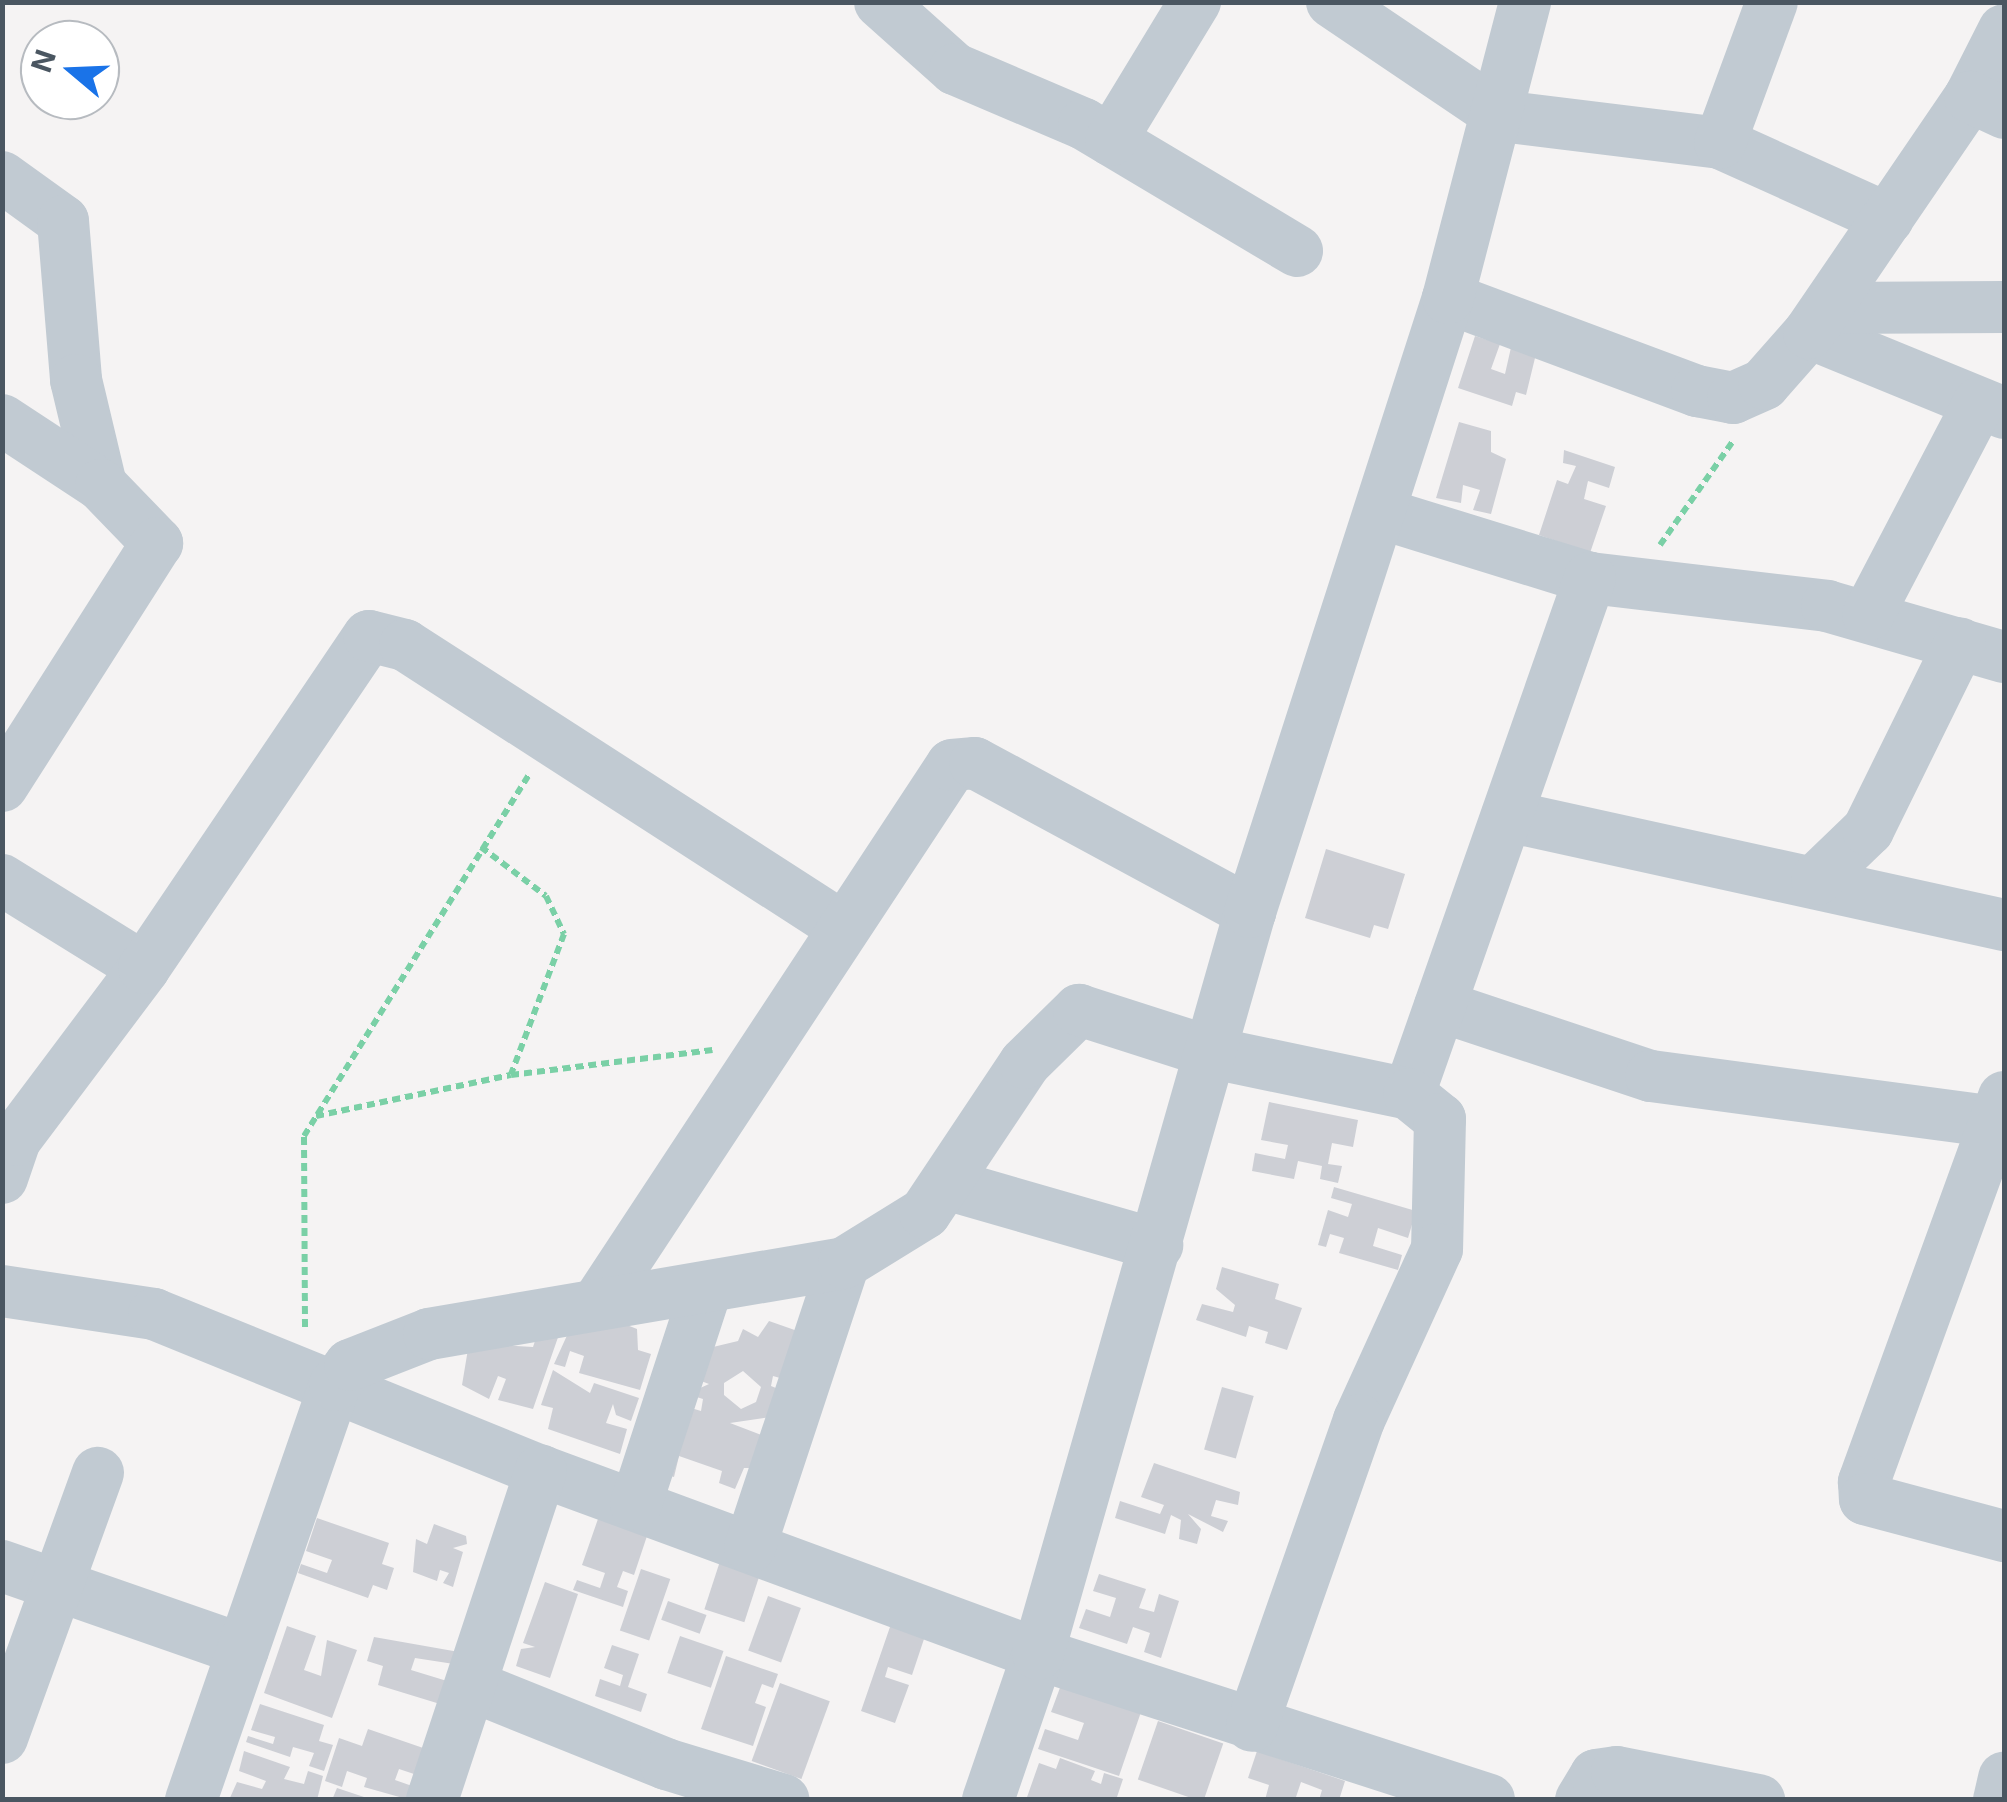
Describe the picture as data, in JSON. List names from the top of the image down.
{
  "north": "left"
}
